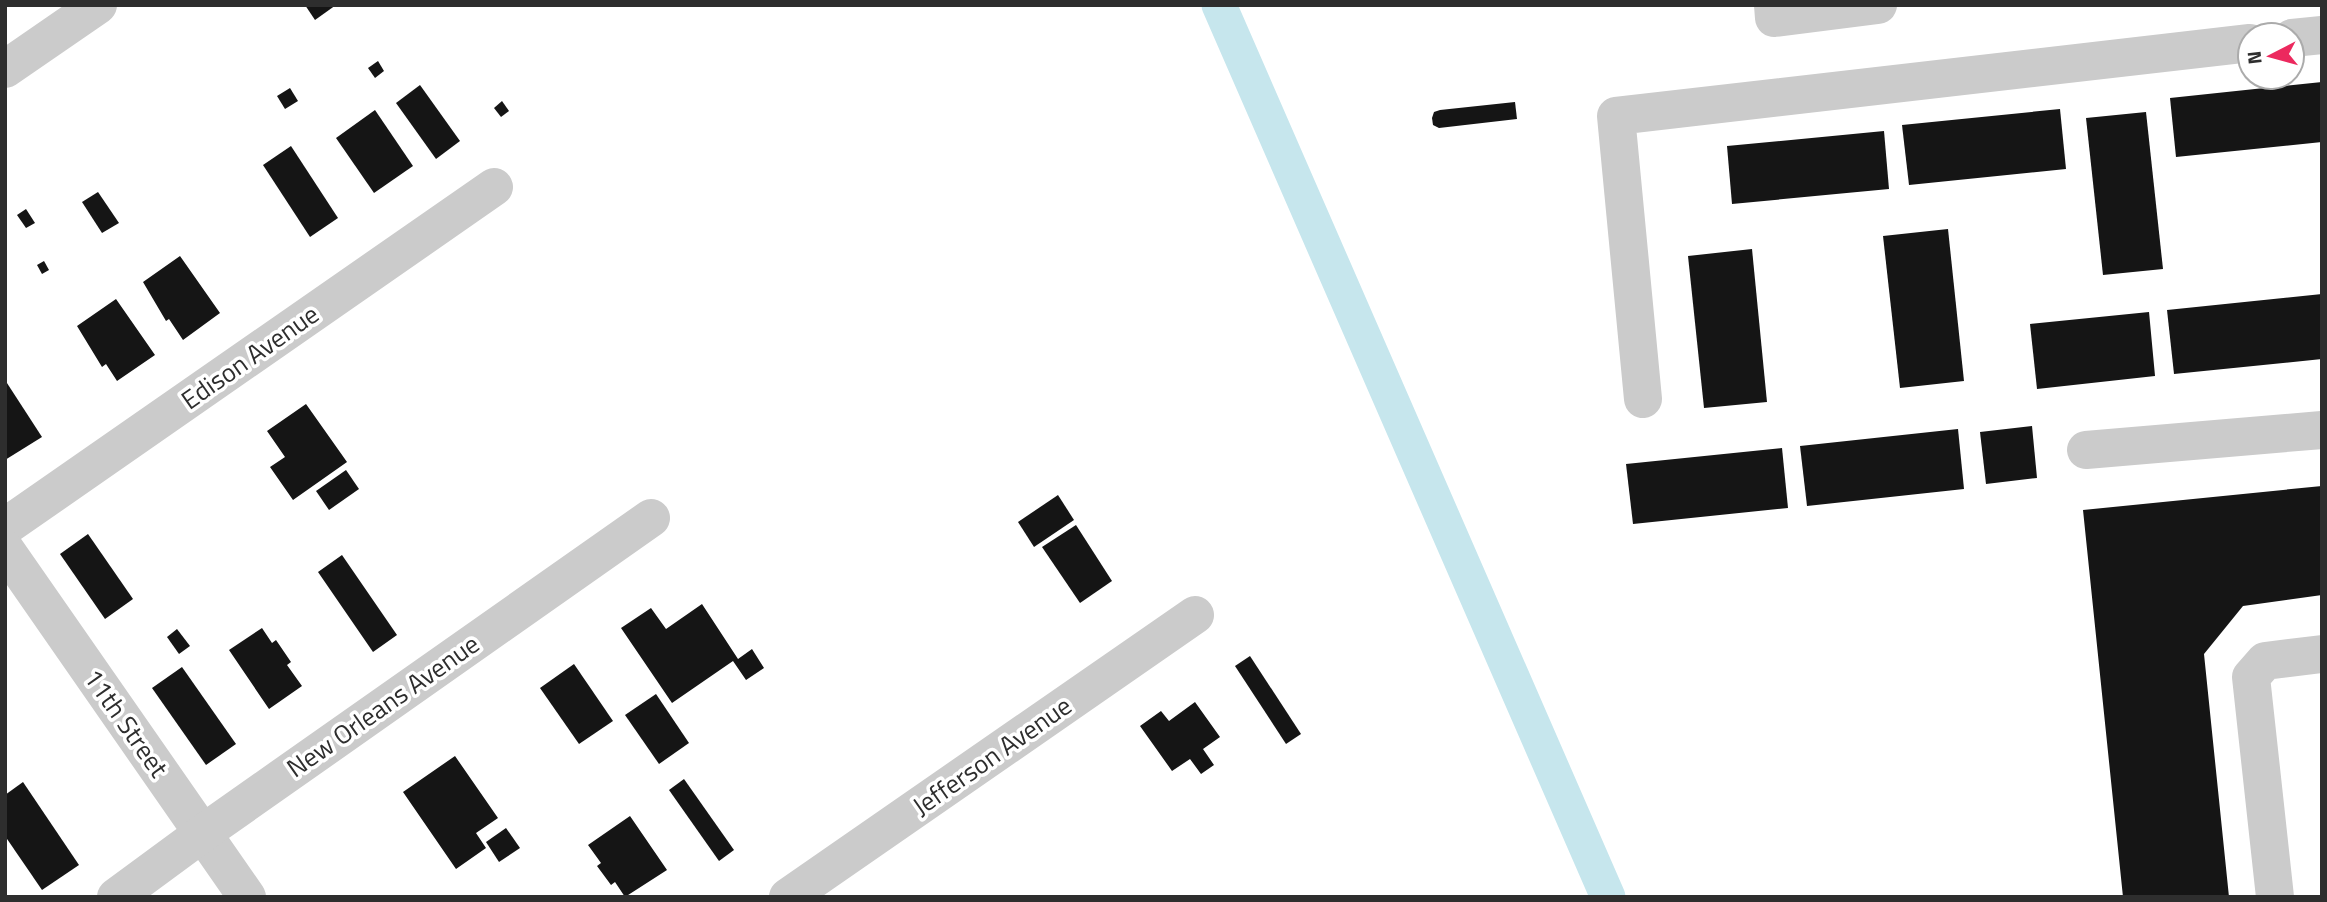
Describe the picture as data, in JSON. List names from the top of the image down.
{
  "streets": {
    "street": [
      "Edison Avenue",
      "New Orleans Avenue",
      "11th Street",
      "Jefferson Avenue"
    ]
  },
  "crossings": [
    ["New Orleans Avenue", "11th Street"]
  ],
  "north": "left"
}
